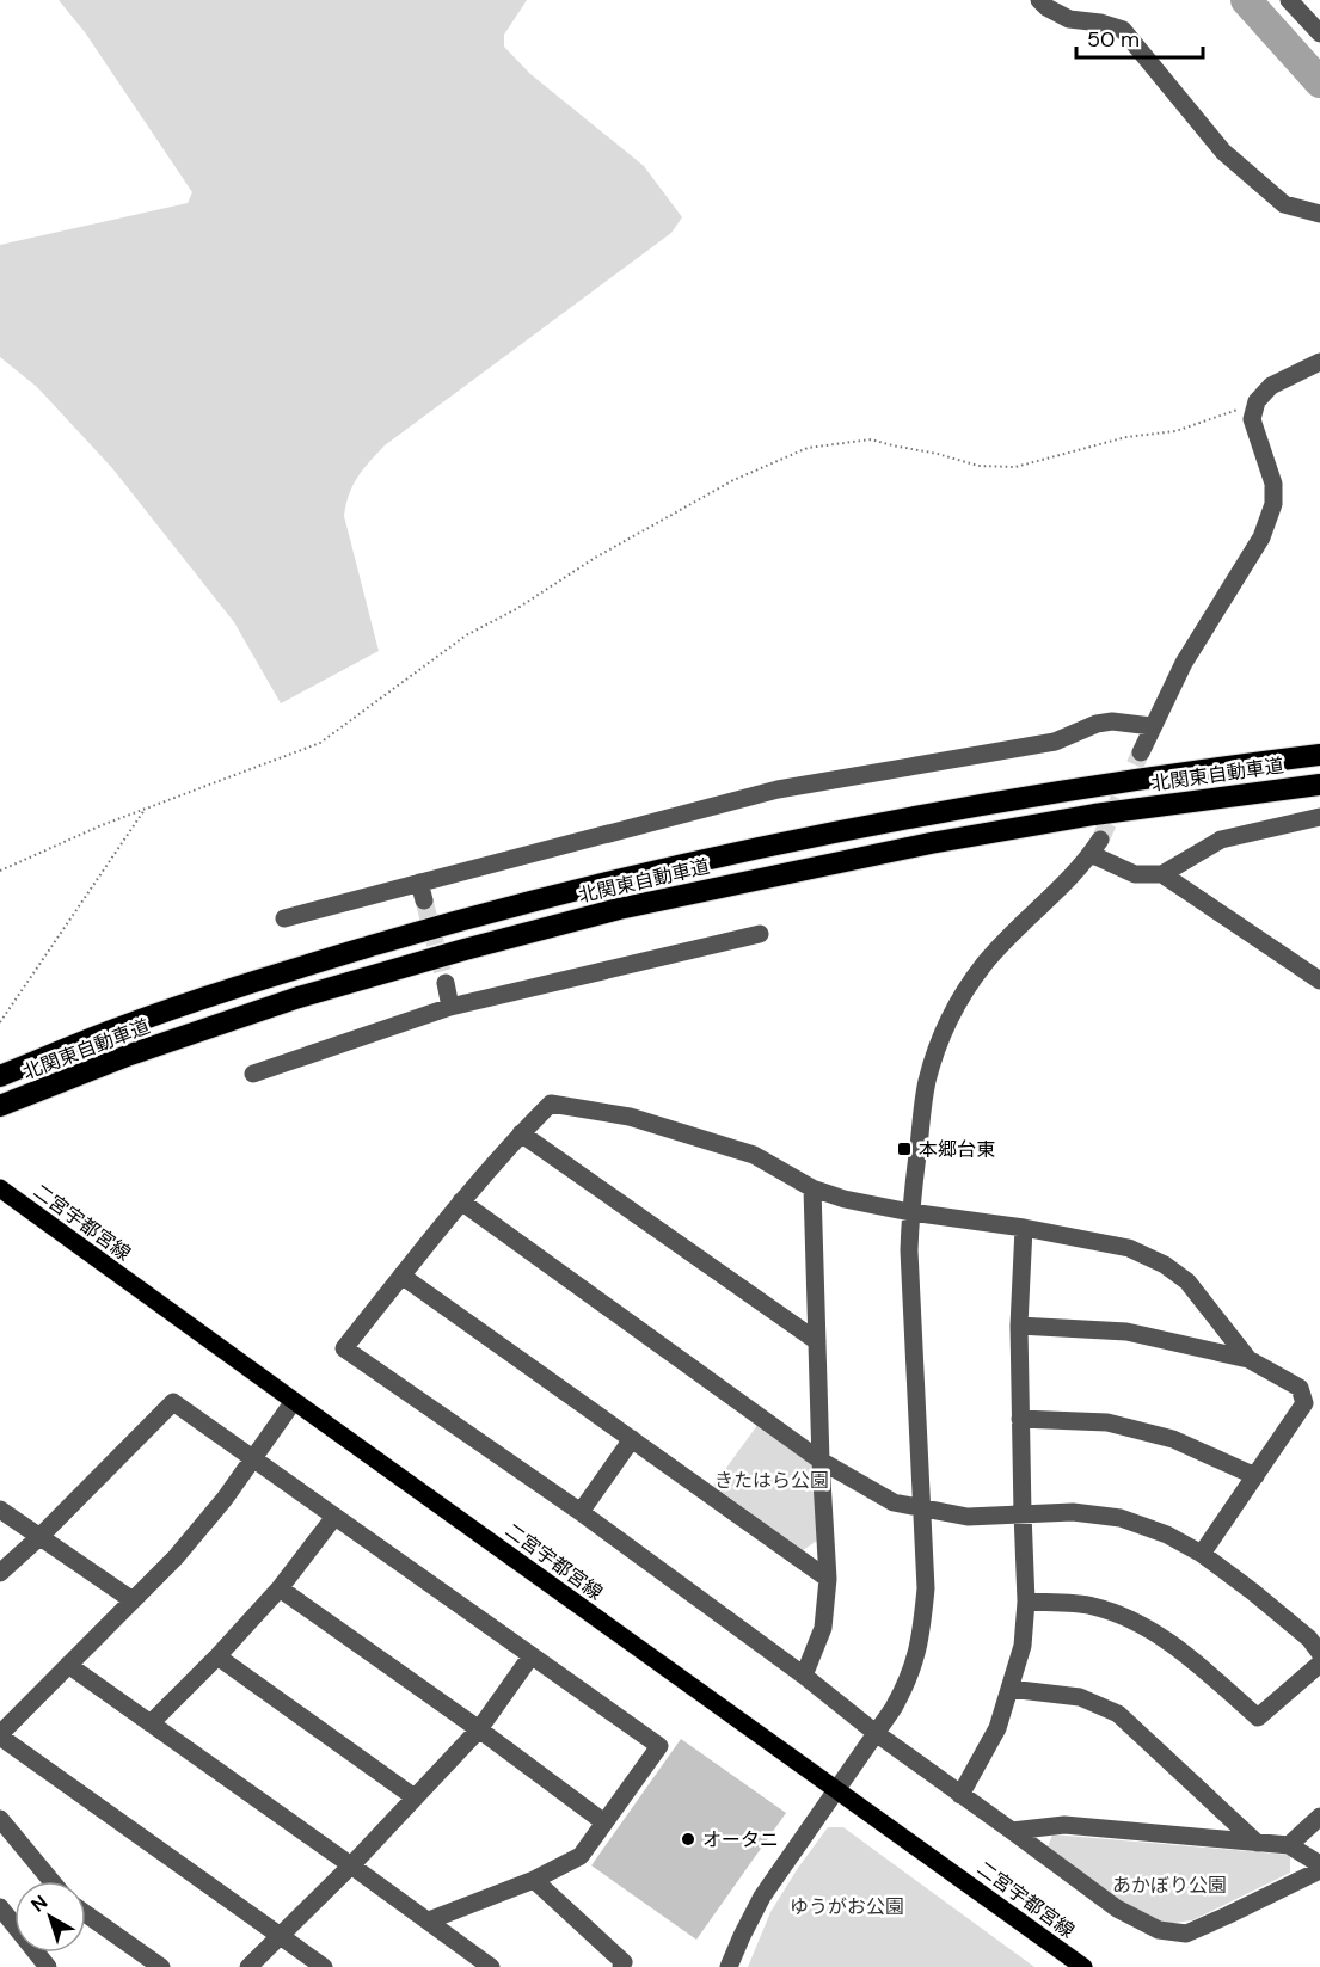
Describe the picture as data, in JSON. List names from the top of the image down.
{
  "streets": {
    "highway": ["北関東自動車道"],
    "main road": ["二宮宇都宮線"]
  },
  "parks": ["きたはら公園", "あかぼり公園", "ゆうがお公園"],
  "places": {
    "transit": ["本郷台東"],
    "other": ["オータニ"]
  },
  "scale_bar": "50 m",
  "north": "top left"
}
